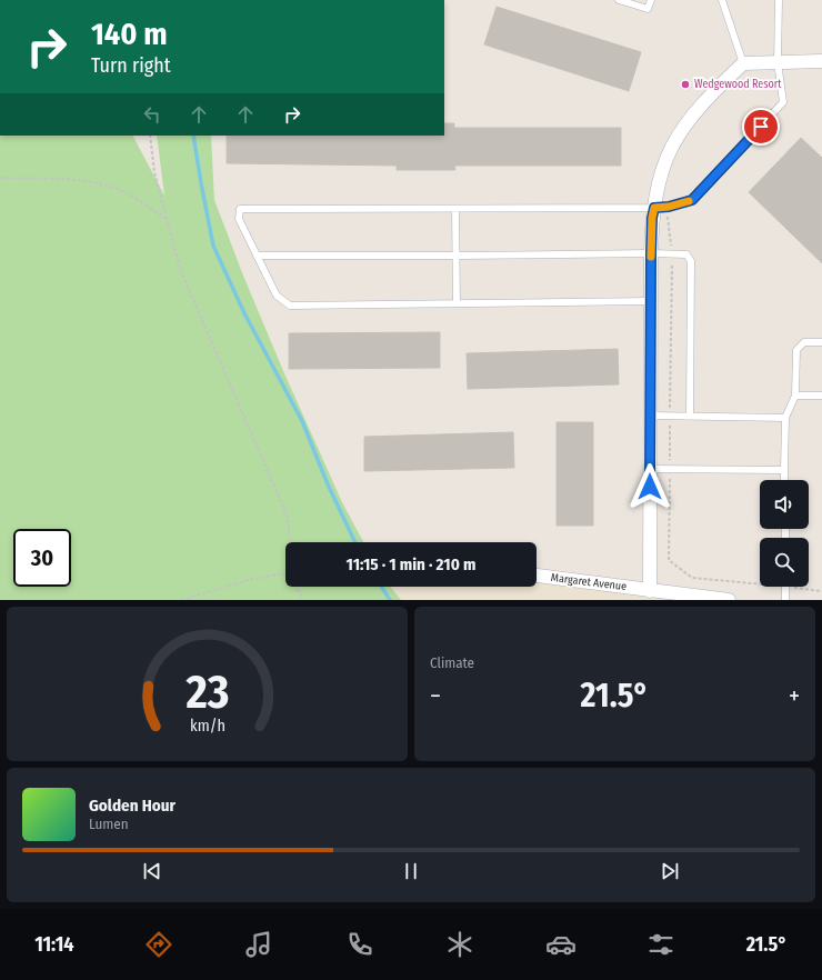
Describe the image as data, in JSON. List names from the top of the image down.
{
  "streets": {
    "street": ["Margaret Avenue"]
  },
  "places": ["Wedgewood Resort"],
  "page": {
    "turn": ["140 m", "Turn right"],
    "limit": "30",
    "trip": "11:15 · 1 min · 210 m",
    "tile": "Climate",
    "heat": ["−", "21.5°", "+"],
    "song": ["Golden Hour", "Lumen"],
    "tabs": ["11:14", "21.5°"],
    "gauge": ["23", "km/h"]
  }
}
